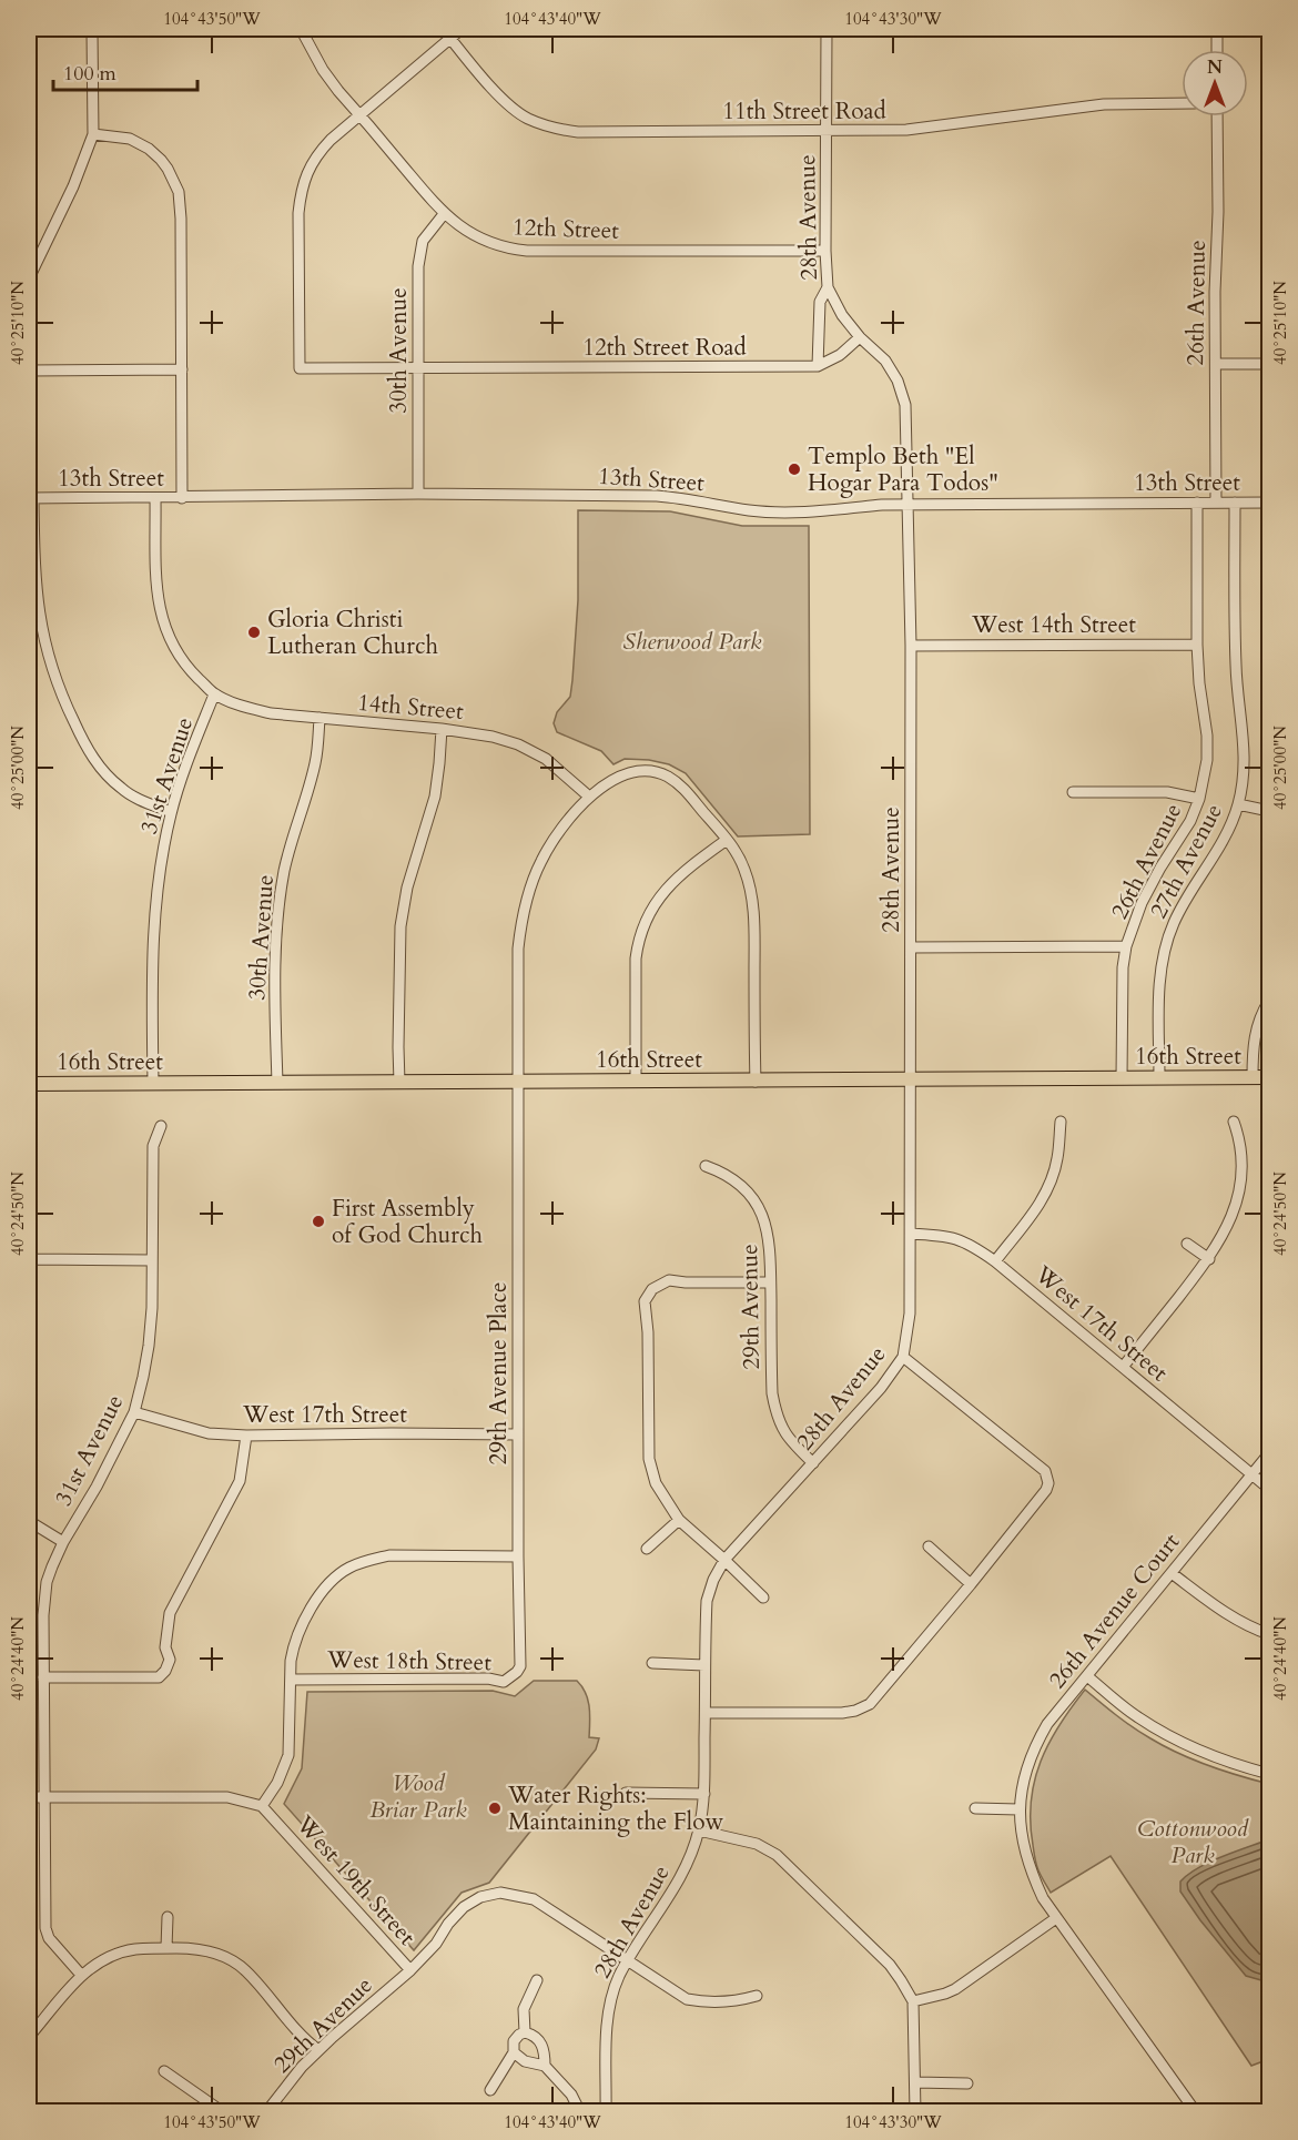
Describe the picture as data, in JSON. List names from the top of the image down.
{
  "streets": {
    "main road": ["16th Street"],
    "street": [
      "11th Street Road",
      "28th Avenue",
      "12th Street",
      "26th Avenue",
      "12th Street Road",
      "30th Avenue",
      "13th Street",
      "West 14th Street",
      "14th Street",
      "31st Avenue",
      "27th Avenue",
      "29th Avenue",
      "West 17th Street",
      "29th Avenue Place",
      "26th Avenue Court",
      "West 18th Street",
      "West 19th Street"
    ]
  },
  "crossings": [
    ["11th Street Road", "28th Avenue"],
    ["28th Avenue", "12th Street"],
    ["28th Avenue", "13th Street"],
    ["28th Avenue", "West 14th Street"],
    ["28th Avenue", "16th Street"],
    ["28th Avenue", "29th Avenue"],
    ["28th Avenue", "West 17th Street"],
    ["28th Avenue", "West 19th Street"],
    ["12th Street", "12th Street Road"],
    ["12th Street", "30th Avenue"],
    ["26th Avenue", "13th Street"],
    ["26th Avenue", "West 14th Street"],
    ["26th Avenue", "16th Street"],
    ["12th Street Road", "30th Avenue"],
    ["30th Avenue", "13th Street"],
    ["30th Avenue", "14th Street"],
    ["30th Avenue", "16th Street"],
    ["13th Street", "31st Avenue"],
    ["13th Street", "27th Avenue"],
    ["14th Street", "31st Avenue"],
    ["31st Avenue", "16th Street"],
    ["31st Avenue", "West 17th Street"],
    ["27th Avenue", "16th Street"],
    ["16th Street", "29th Avenue Place"],
    ["29th Avenue", "West 19th Street"],
    ["West 17th Street", "29th Avenue Place"],
    ["West 17th Street", "26th Avenue Court"],
    ["29th Avenue Place", "West 18th Street"]
  ],
  "parks": ["Sherwood Park", "Wood Briar Park", "Cottonwood Park"],
  "places": [
    "Templo Beth \"El Hogar Para Todos\"",
    "Gloria Christi Lutheran Church",
    "First Assembly of God Church",
    "Water Rights: Maintaining the Flow"
  ],
  "scale_bar": "100 m",
  "north": "top",
  "coordinates": [
    "104°43'50\"W",
    "104°43'40\"W",
    "104°43'30\"W",
    "40°25'10\"N",
    "40°25'00\"N",
    "40°24'50\"N",
    "40°24'40\"N"
  ]
}
